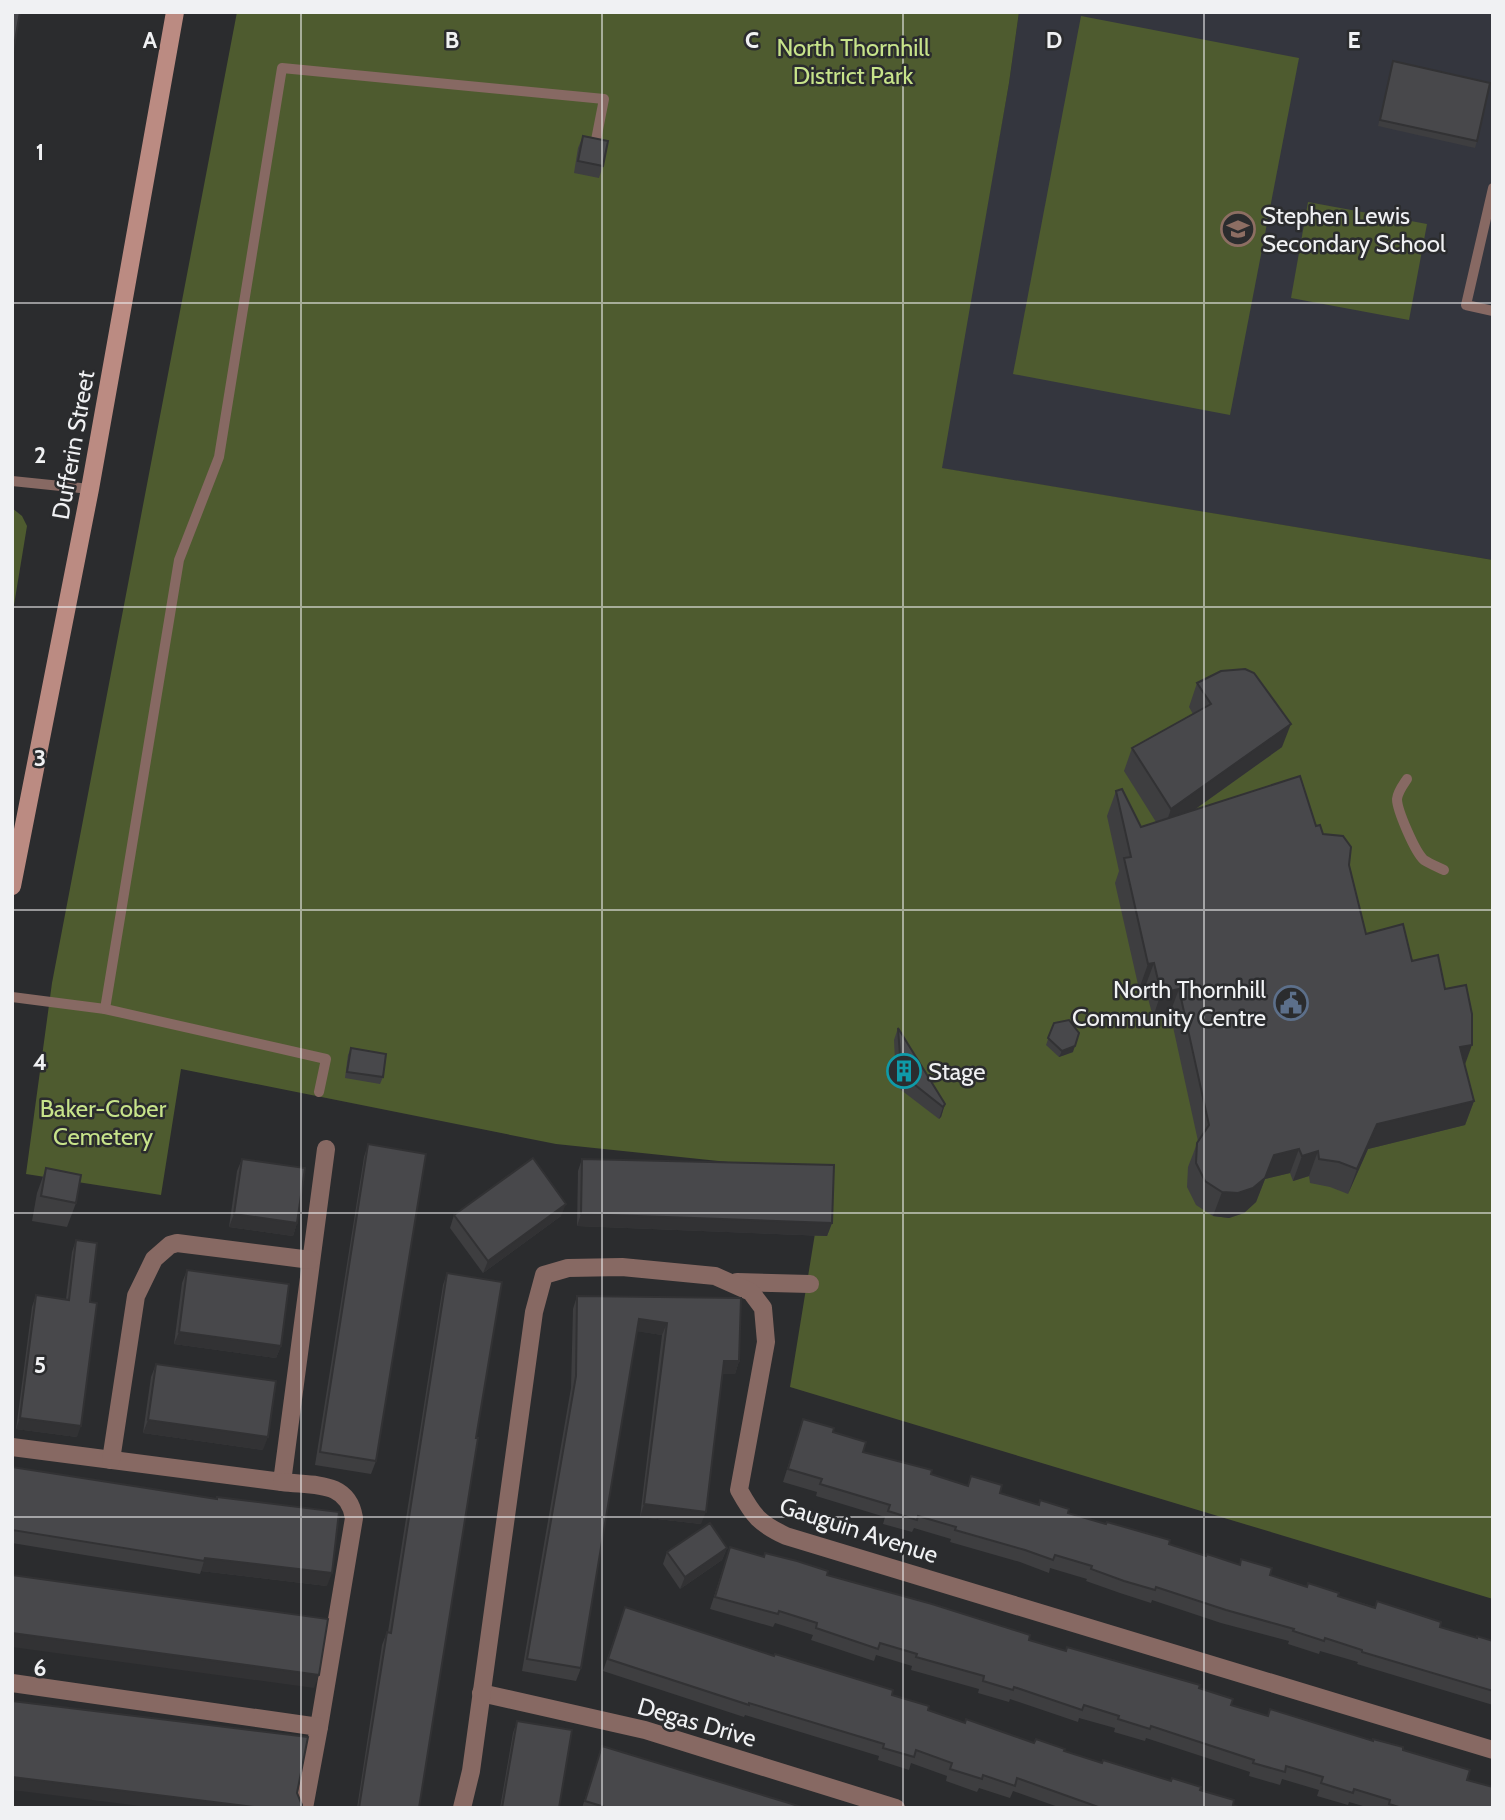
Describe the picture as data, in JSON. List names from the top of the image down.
{
  "streets": {
    "main road": ["Dufferin Street"],
    "street": ["Gauguin Avenue", "Degas Drive"]
  },
  "crossings": [
    ["Gauguin Avenue", "Degas Drive"]
  ],
  "parks": ["North Thornhill District Park", "Baker-Cober Cemetery"],
  "places": {
    "school or university": ["Stephen Lewis Secondary School"],
    "public building": ["North Thornhill Community Centre"],
    "building": ["Stage"]
  },
  "grid": {
    "columns": [
      "A",
      "B",
      "C",
      "D",
      "E"
    ],
    "rows": [
      "1",
      "2",
      "3",
      "4",
      "5",
      "6"
    ]
  }
}
